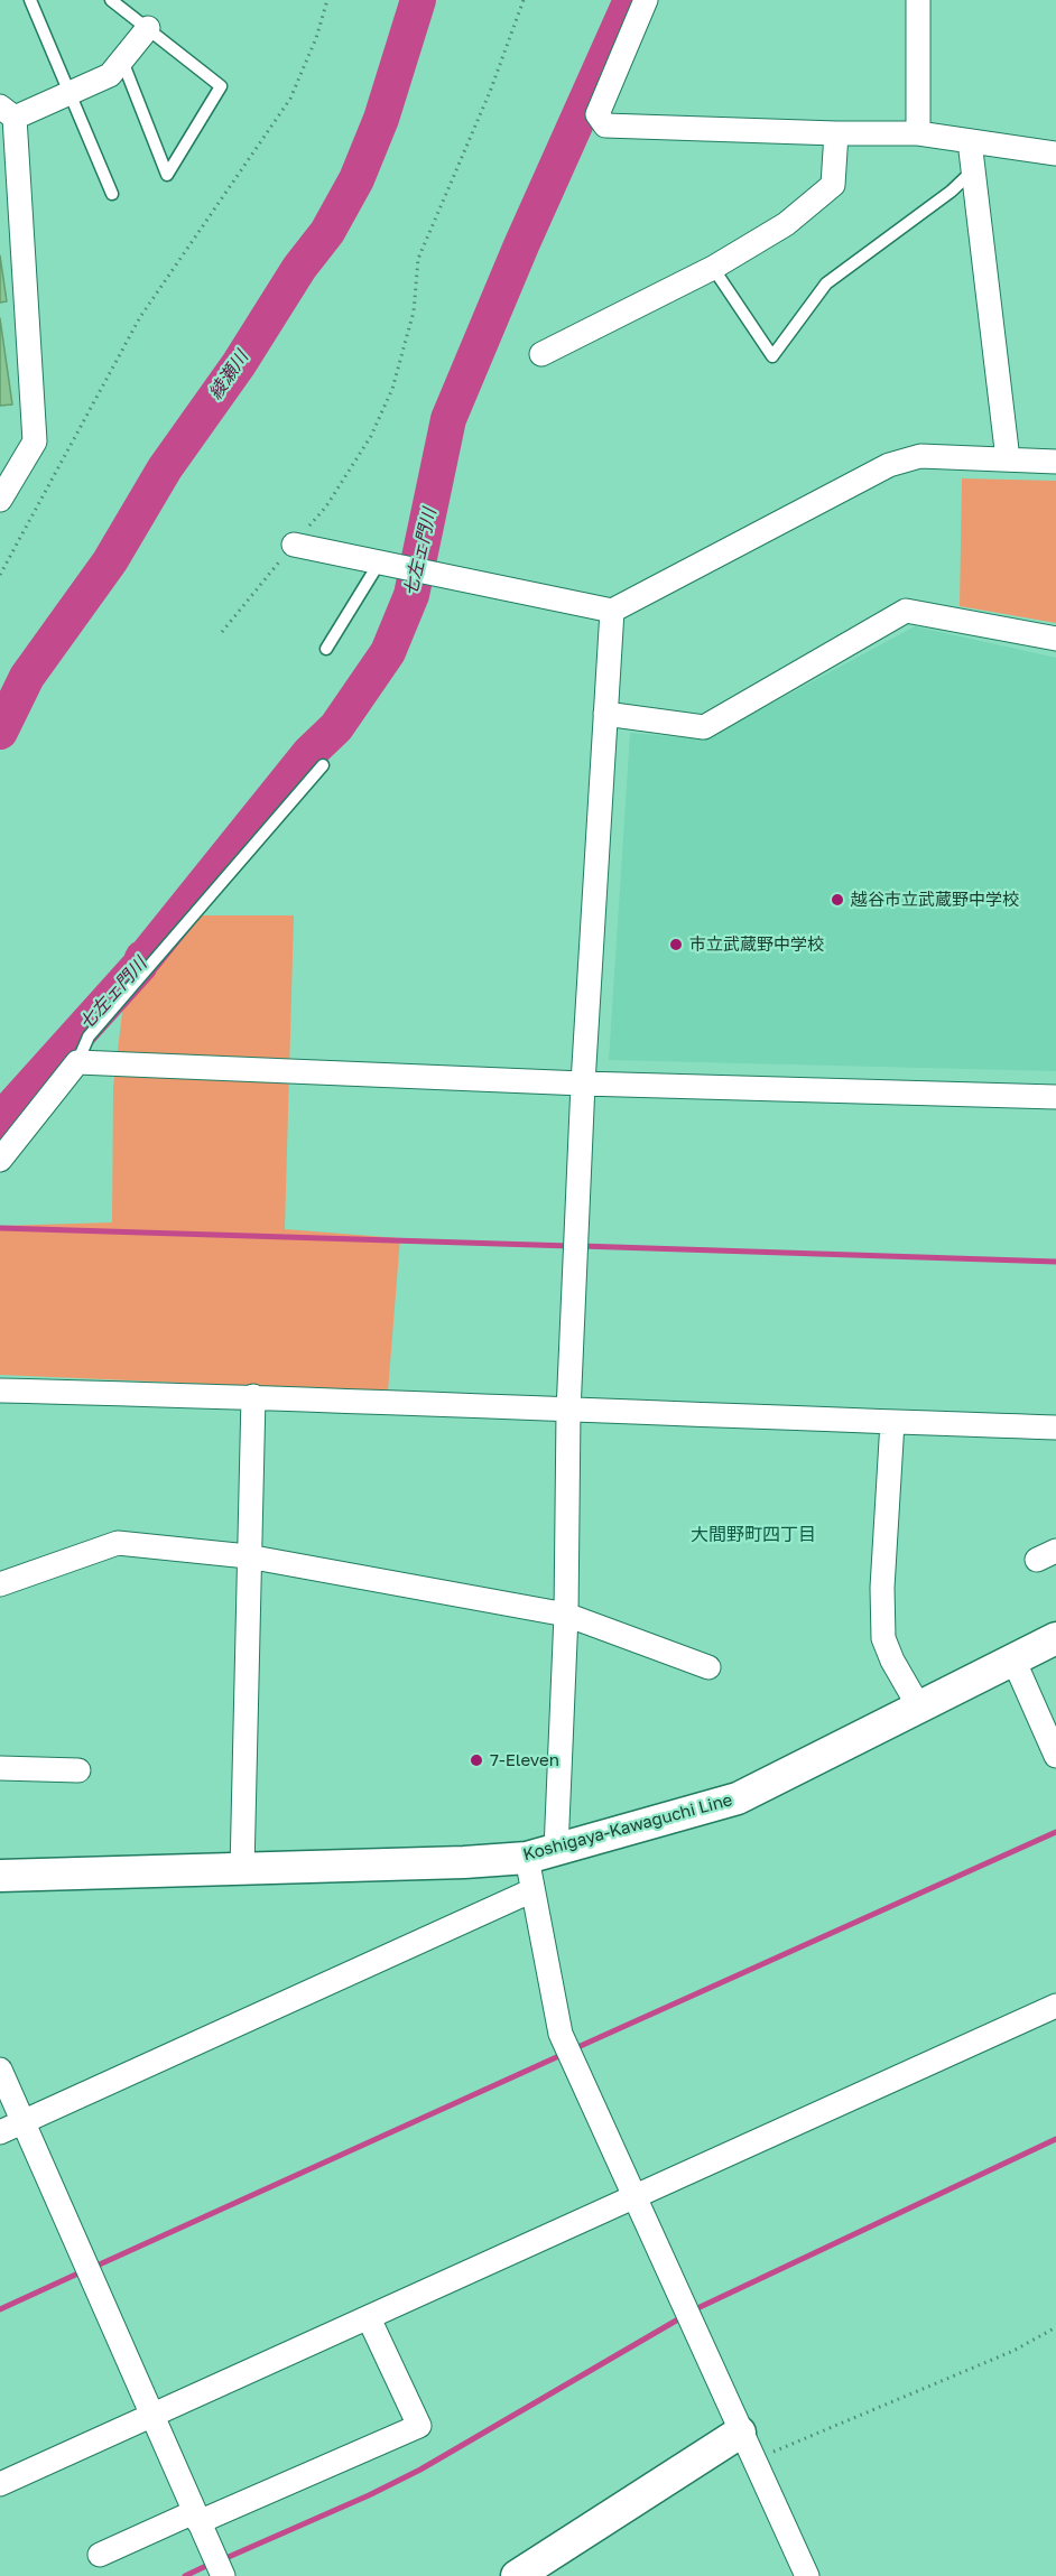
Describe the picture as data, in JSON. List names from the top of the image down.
{
  "streets": {
    "main road": ["Koshigaya-Kawaguchi Line"]
  },
  "districts": ["大間野町四丁目"],
  "water": ["綾瀬川", "七左ェ門川"],
  "places": ["越谷市立武蔵野中学校", "市立武蔵野中学校", "7-Eleven"]
}
